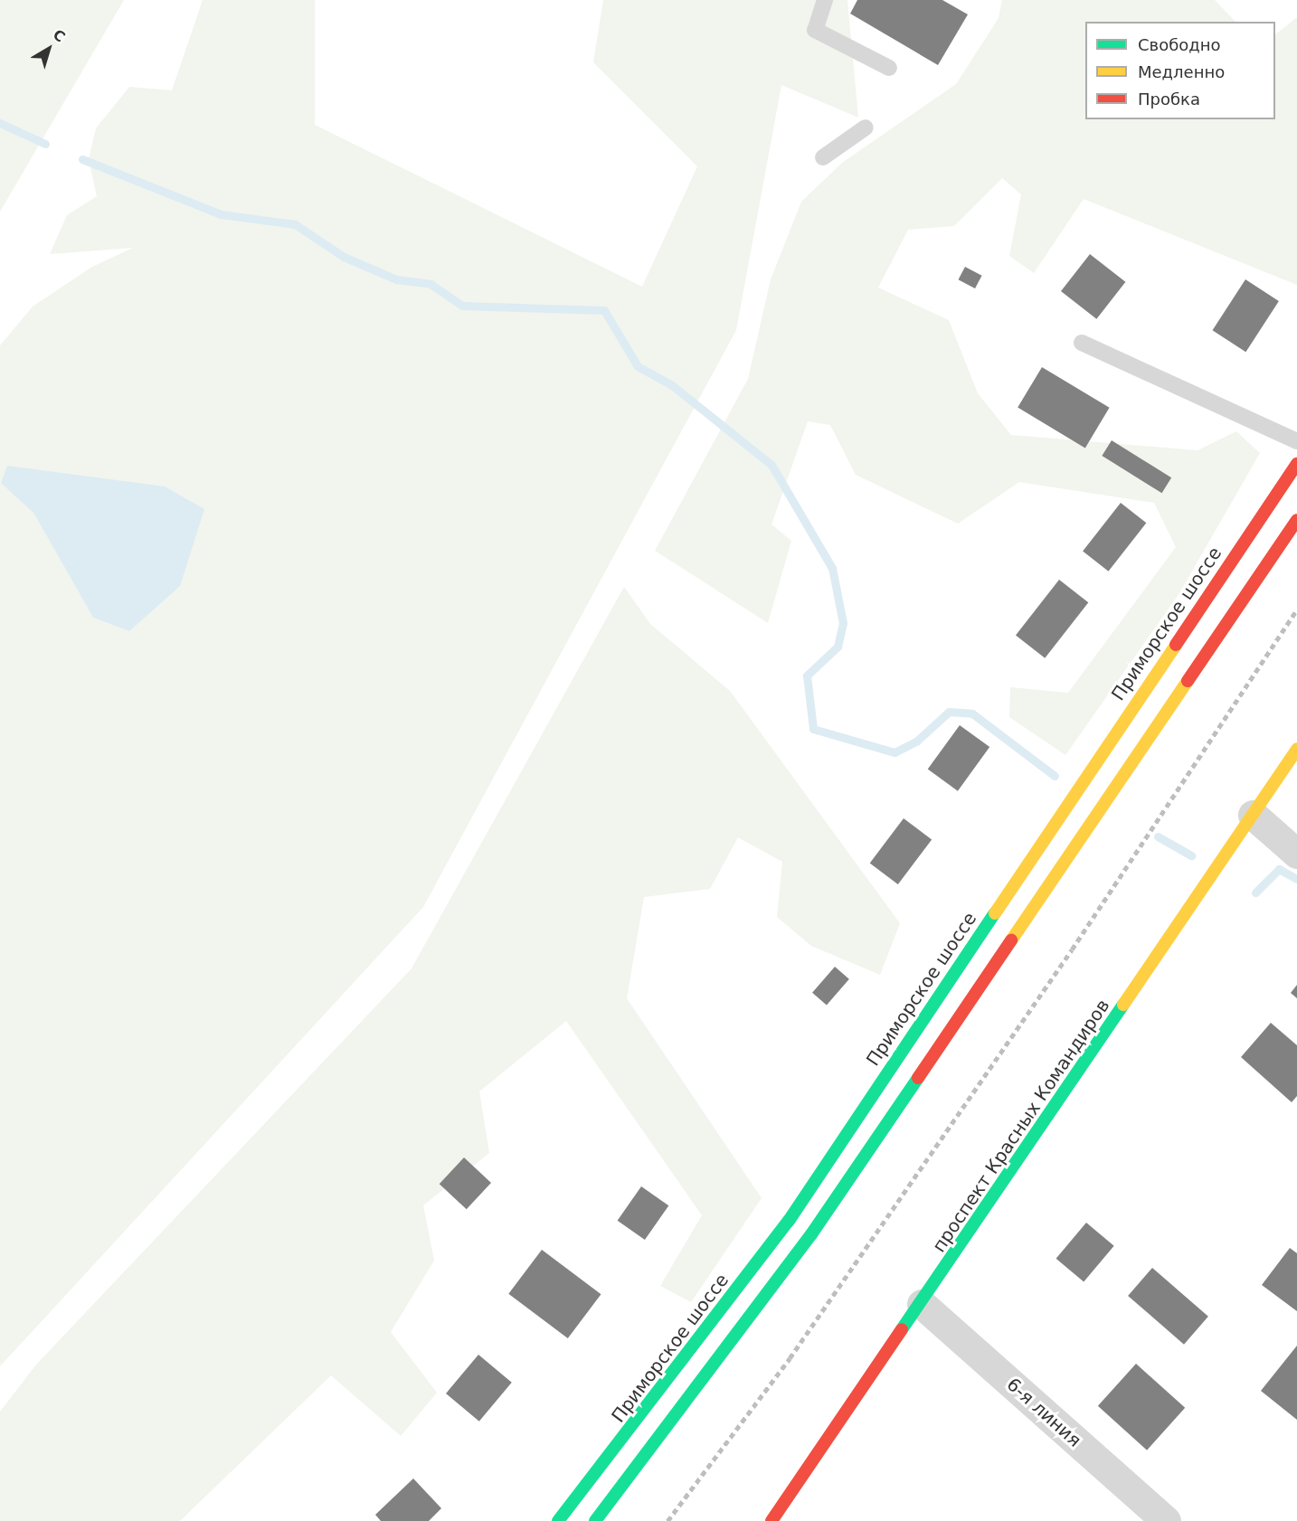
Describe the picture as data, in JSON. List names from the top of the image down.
{
  "streets": {
    "main road": ["Приморское шоссе", "проспект Красных Командиров"],
    "street": ["6-я линия"]
  },
  "crossings": [
    ["проспект Красных Командиров", "6-я линия"]
  ],
  "legend": ["Свободно", "Медленно", "Пробка"],
  "north": "top right"
}
